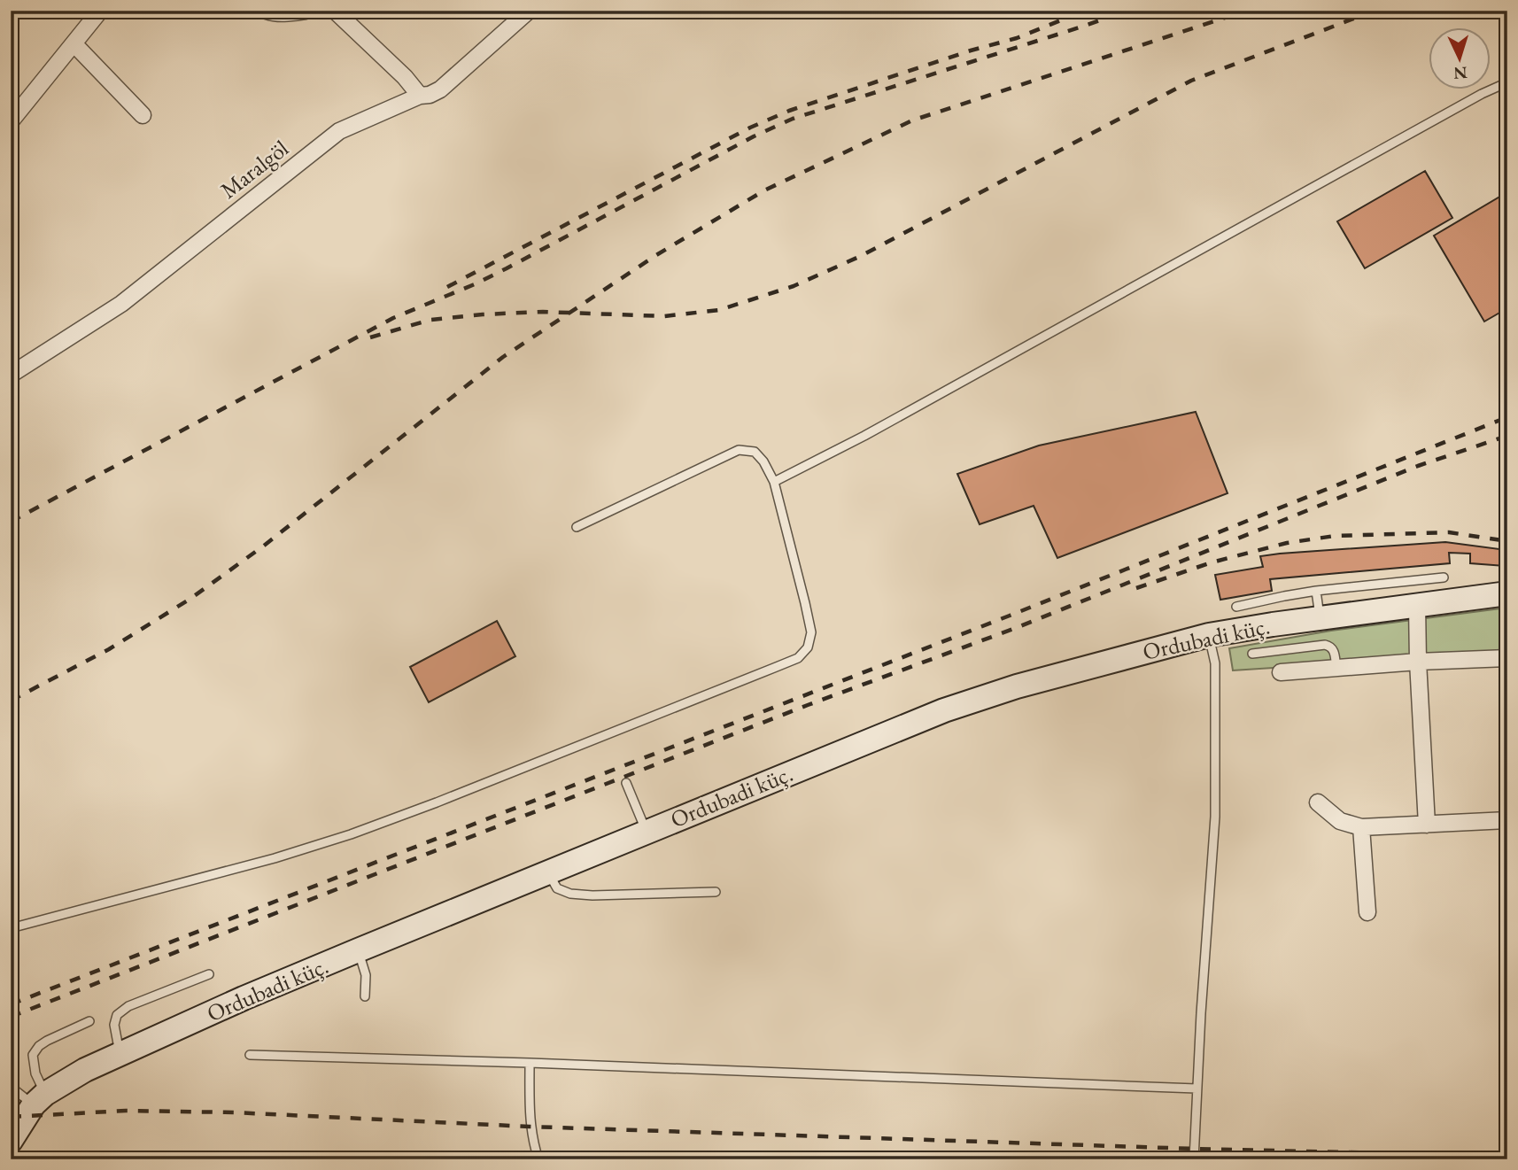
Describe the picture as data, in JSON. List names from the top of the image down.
{
  "streets": {
    "main road": ["Ordubadi küç."],
    "street": ["Maralgöl"]
  },
  "north": "bottom"
}
